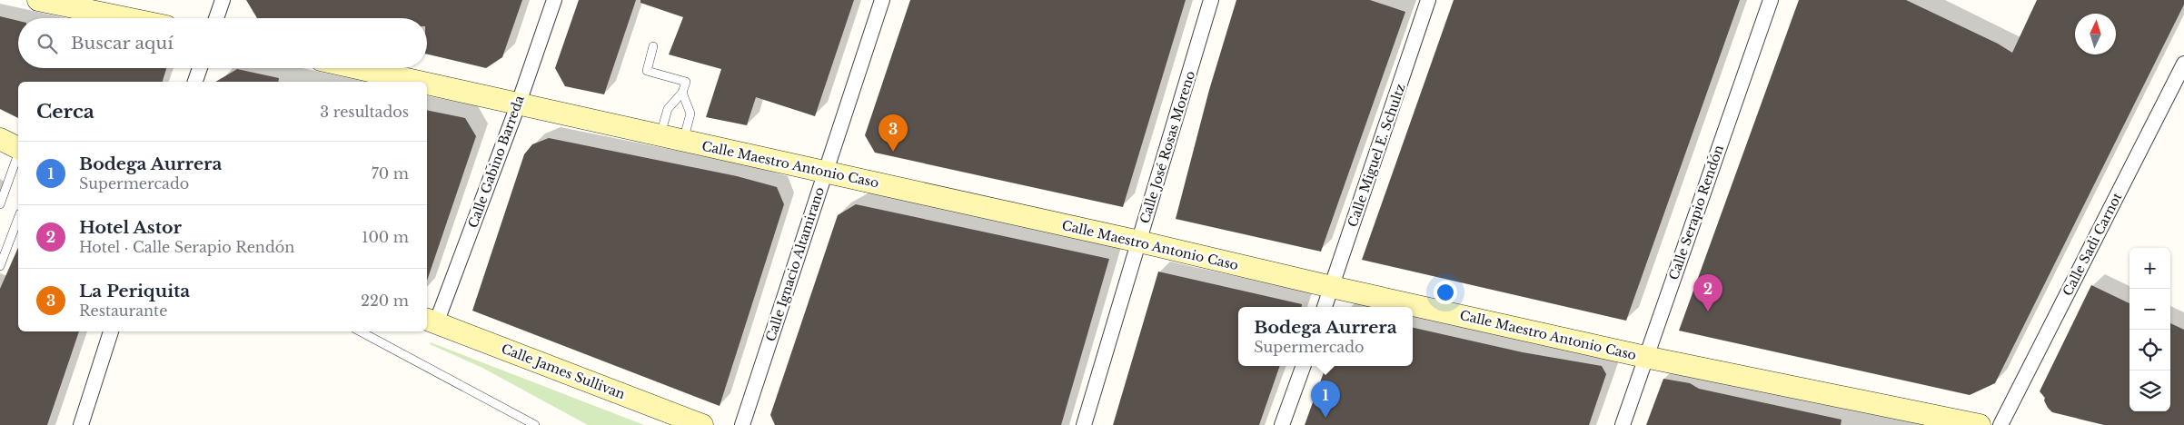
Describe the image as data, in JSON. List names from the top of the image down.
{
  "streets": {
    "main road": ["Calle Maestro Antonio Caso", "Calle James Sullivan"],
    "street": [
      "Calle José Rosas Moreno",
      "Calle Miguel E. Schultz",
      "Calle Gabino Barreda",
      "Calle Serapio Rendón",
      "Calle Sadi Carnot",
      "Calle Ignacio Altamirano"
    ]
  },
  "crossings": [
    ["Calle José Rosas Moreno", "Calle Maestro Antonio Caso"],
    ["Calle Miguel E. Schultz", "Calle Maestro Antonio Caso"],
    ["Calle Gabino Barreda", "Calle Maestro Antonio Caso"],
    ["Calle Gabino Barreda", "Calle James Sullivan"],
    ["Calle Maestro Antonio Caso", "Calle Serapio Rendón"],
    ["Calle Maestro Antonio Caso", "Calle Ignacio Altamirano"]
  ],
  "north": "top",
  "page": {
    "search": "Buscar aquí",
    "heading": ["Cerca", "3 resultados"],
    "pins": ["3", "2", "1"],
    "list": [
      {
        "mark": "1",
        "name": "Bodega Aurrera",
        "note": "Supermercado",
        "value": "70 m"
      },
      {
        "mark": "2",
        "name": "Hotel Astor",
        "note": "Hotel · Calle Serapio Rendón",
        "value": "100 m"
      },
      {
        "mark": "3",
        "name": "La Periquita",
        "note": "Restaurante",
        "value": "220 m"
      }
    ],
    "map_buttons": ["+", "−"],
    "popup": ["Bodega Aurrera", "Supermercado"]
  }
}
